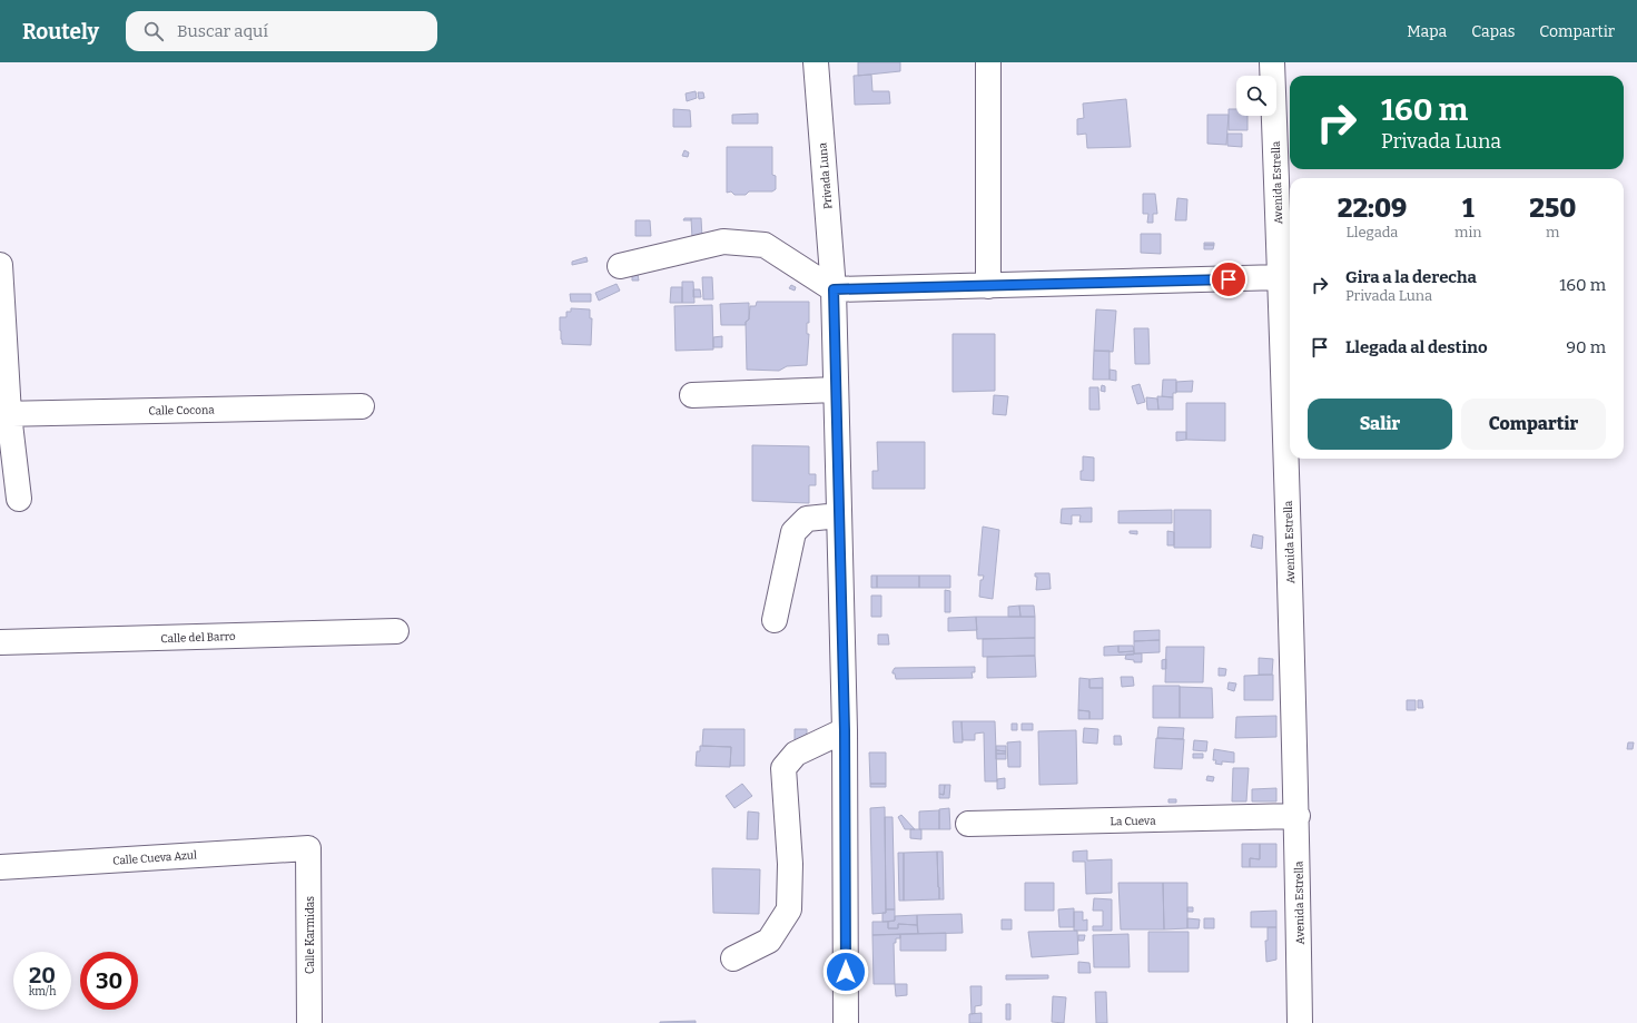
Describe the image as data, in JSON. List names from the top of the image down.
{
  "streets": {
    "street": [
      "Privada Luna",
      "Avenida Estrella",
      "Calle Cocona",
      "Calle del Barro",
      "La Cueva",
      "Calle Cueva Azul",
      "Calle Karmidas"
    ]
  },
  "crossings": [
    ["Avenida Estrella", "La Cueva"],
    ["Calle Cueva Azul", "Calle Karmidas"]
  ],
  "page": {
    "header": "Routely",
    "search": "Buscar aquí",
    "nav": ["Mapa", "Capas", "Compartir"],
    "turn": ["160 m", "Privada Luna"],
    "eta": [
      "22:09",
      "Llegada",
      "1",
      "min",
      "250",
      "m"
    ],
    "list": [
      {
        "name": "Gira a la derecha",
        "note": "Privada Luna",
        "value": "160 m"
      },
      {
        "name": "Llegada al destino",
        "value": "90 m"
      }
    ],
    "buttons": ["Salir", "Compartir"],
    "speed": "20 km/h",
    "limit": "30"
  }
}
